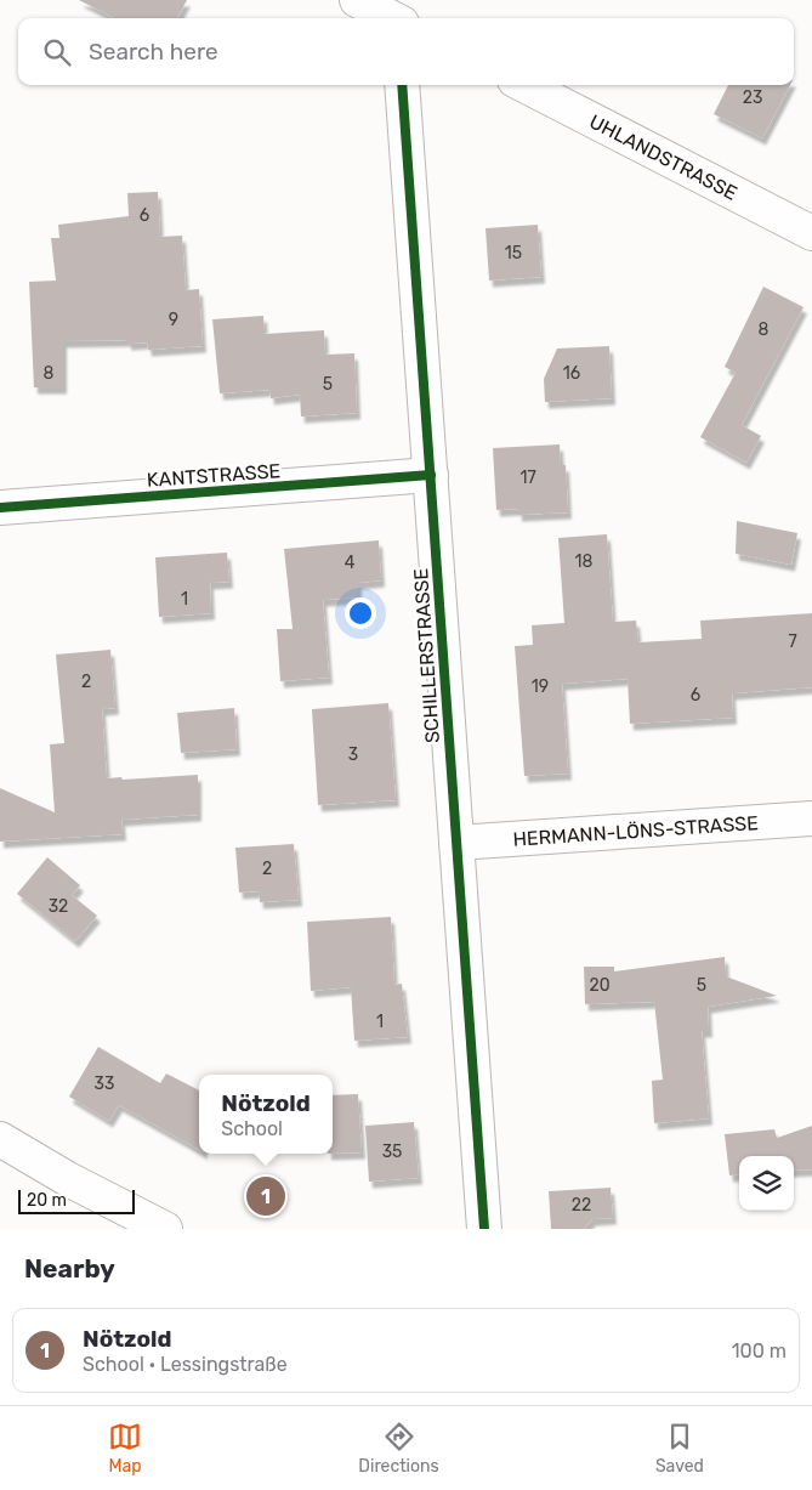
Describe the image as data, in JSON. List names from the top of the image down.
{
  "streets": {
    "street": [
      "UHLANDSTRASSE",
      "KANTSTRASSE",
      "SCHILLERSTRASSE",
      "HERMANN-LÖNS-STRASSE"
    ]
  },
  "crossings": [
    ["KANTSTRASSE", "SCHILLERSTRASSE"],
    ["SCHILLERSTRASSE", "HERMANN-LÖNS-STRASSE"]
  ],
  "house_numbers": [
    "23",
    "6",
    "15",
    "9",
    "8",
    "8",
    "16",
    "5",
    "17",
    "18",
    "4",
    "1",
    "7",
    "2",
    "19",
    "6",
    "3",
    "2",
    "32",
    "20",
    "5",
    "1",
    "33",
    "35",
    "22"
  ],
  "scale_bar": "20 m",
  "page": {
    "search": "Search here",
    "popup": ["Nötzold", "School"],
    "pins": "1",
    "scale": "20 m",
    "heading": "Nearby",
    "list": [
      {
        "mark": "1",
        "name": "Nötzold",
        "note": "School · Lessingstraße",
        "value": "100 m"
      }
    ],
    "nav": ["Map", "Directions", "Saved"]
  }
}
